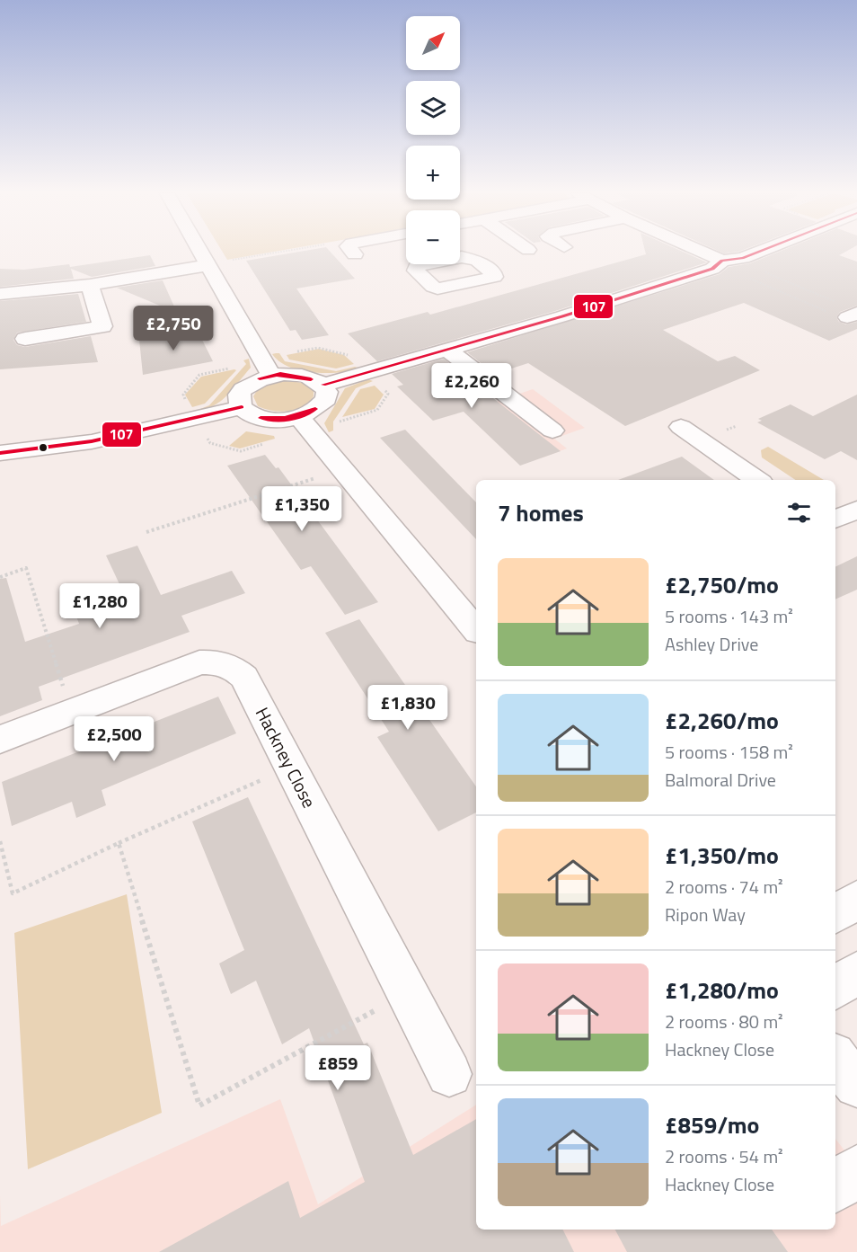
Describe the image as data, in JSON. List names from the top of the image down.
{
  "streets": {
    "street": ["Hackney Close"]
  },
  "lines": ["transit line 107"],
  "north": "top right",
  "page": {
    "map_buttons": ["+", "−"],
    "price": [
      "£2,750",
      "£2,260",
      "£1,350",
      "£1,280",
      "£1,830",
      "£2,500",
      "£859"
    ],
    "heading": "7 homes",
    "list": [
      {
        "name": "£2,750/mo",
        "note": "5 rooms · 143 m² · Ashley Drive"
      },
      {
        "name": "£2,260/mo",
        "note": "5 rooms · 158 m² · Balmoral Drive"
      },
      {
        "name": "£1,350/mo",
        "note": "2 rooms · 74 m² · Ripon Way"
      },
      {
        "name": "£1,280/mo",
        "note": "2 rooms · 80 m² · Hackney Close"
      },
      {
        "name": "£859/mo",
        "note": "2 rooms · 54 m² · Hackney Close"
      }
    ]
  }
}
